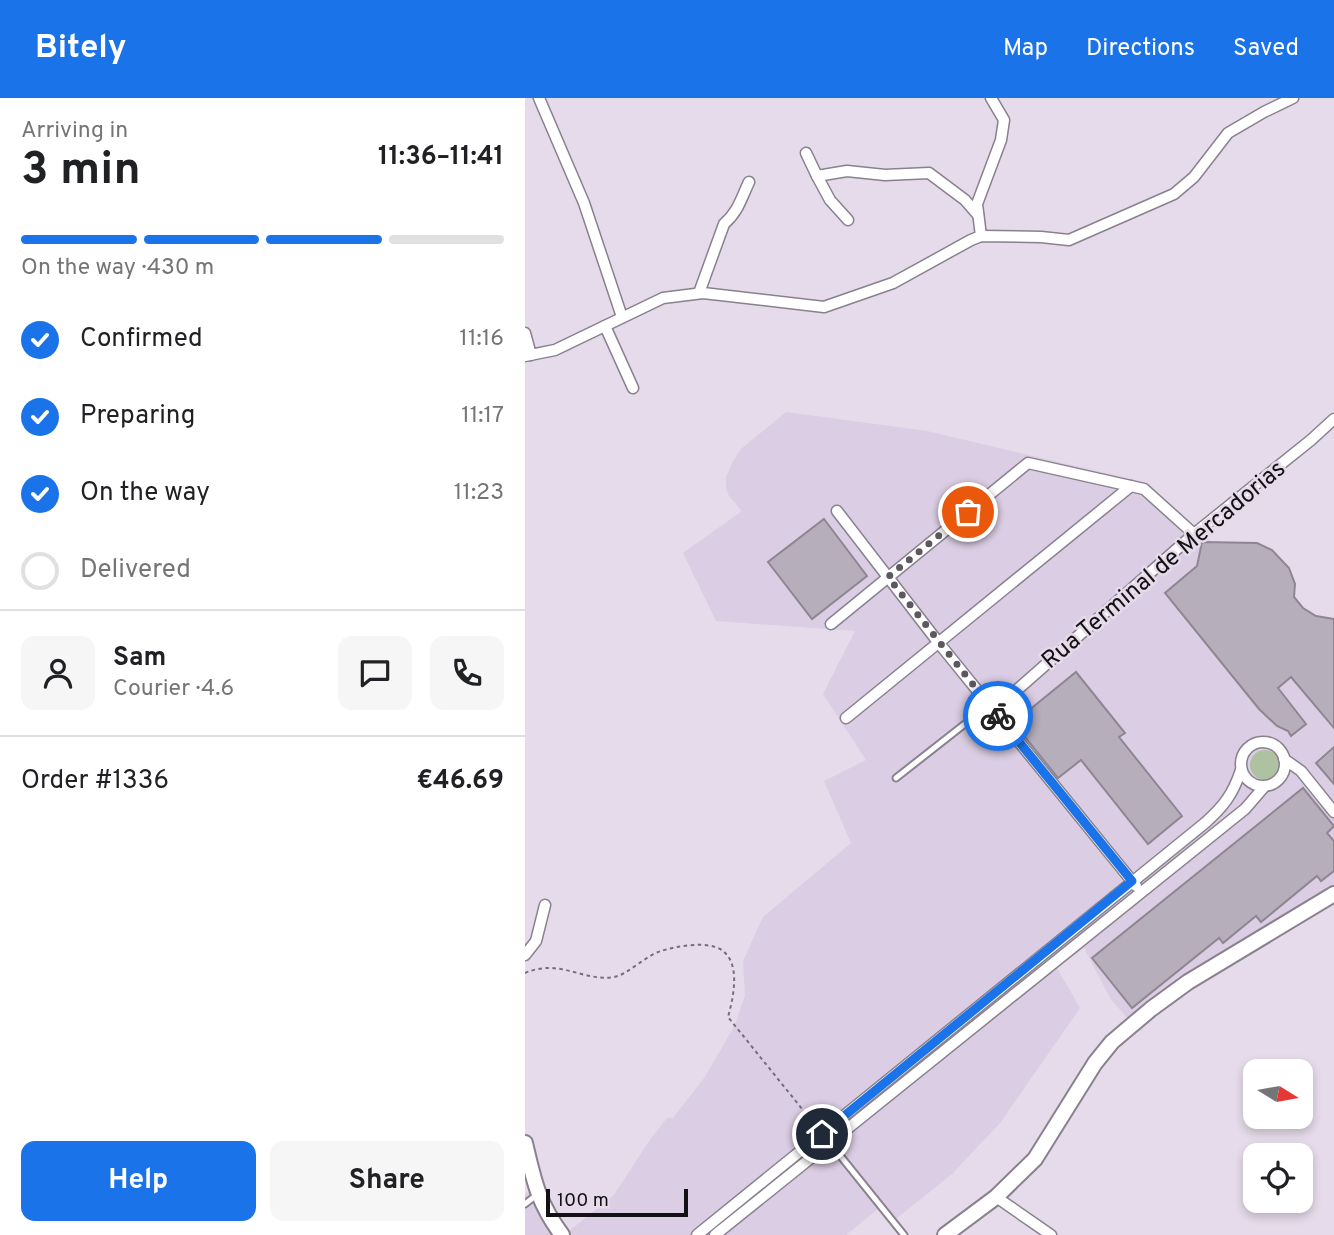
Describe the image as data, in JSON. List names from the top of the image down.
{
  "streets": {
    "street": ["Rua Terminal de Mercadorias"]
  },
  "scale_bar": "100 m",
  "north": "right",
  "page": {
    "header": "Bitely",
    "nav": ["Map", "Directions", "Saved"],
    "heading": ["3 min", "Arriving in", "11:36–11:41"],
    "panel": [
      "Sam",
      "Courier · 4.6",
      "Order #1336",
      "€46.69"
    ],
    "bar": "On the way · 430 m",
    "list": [
      ["Confirmed", "11:16"],
      ["Preparing", "11:17"],
      ["On the way", "11:23"],
      "Delivered"
    ],
    "buttons": ["Help", "Share"],
    "scale": "100 m"
  }
}
